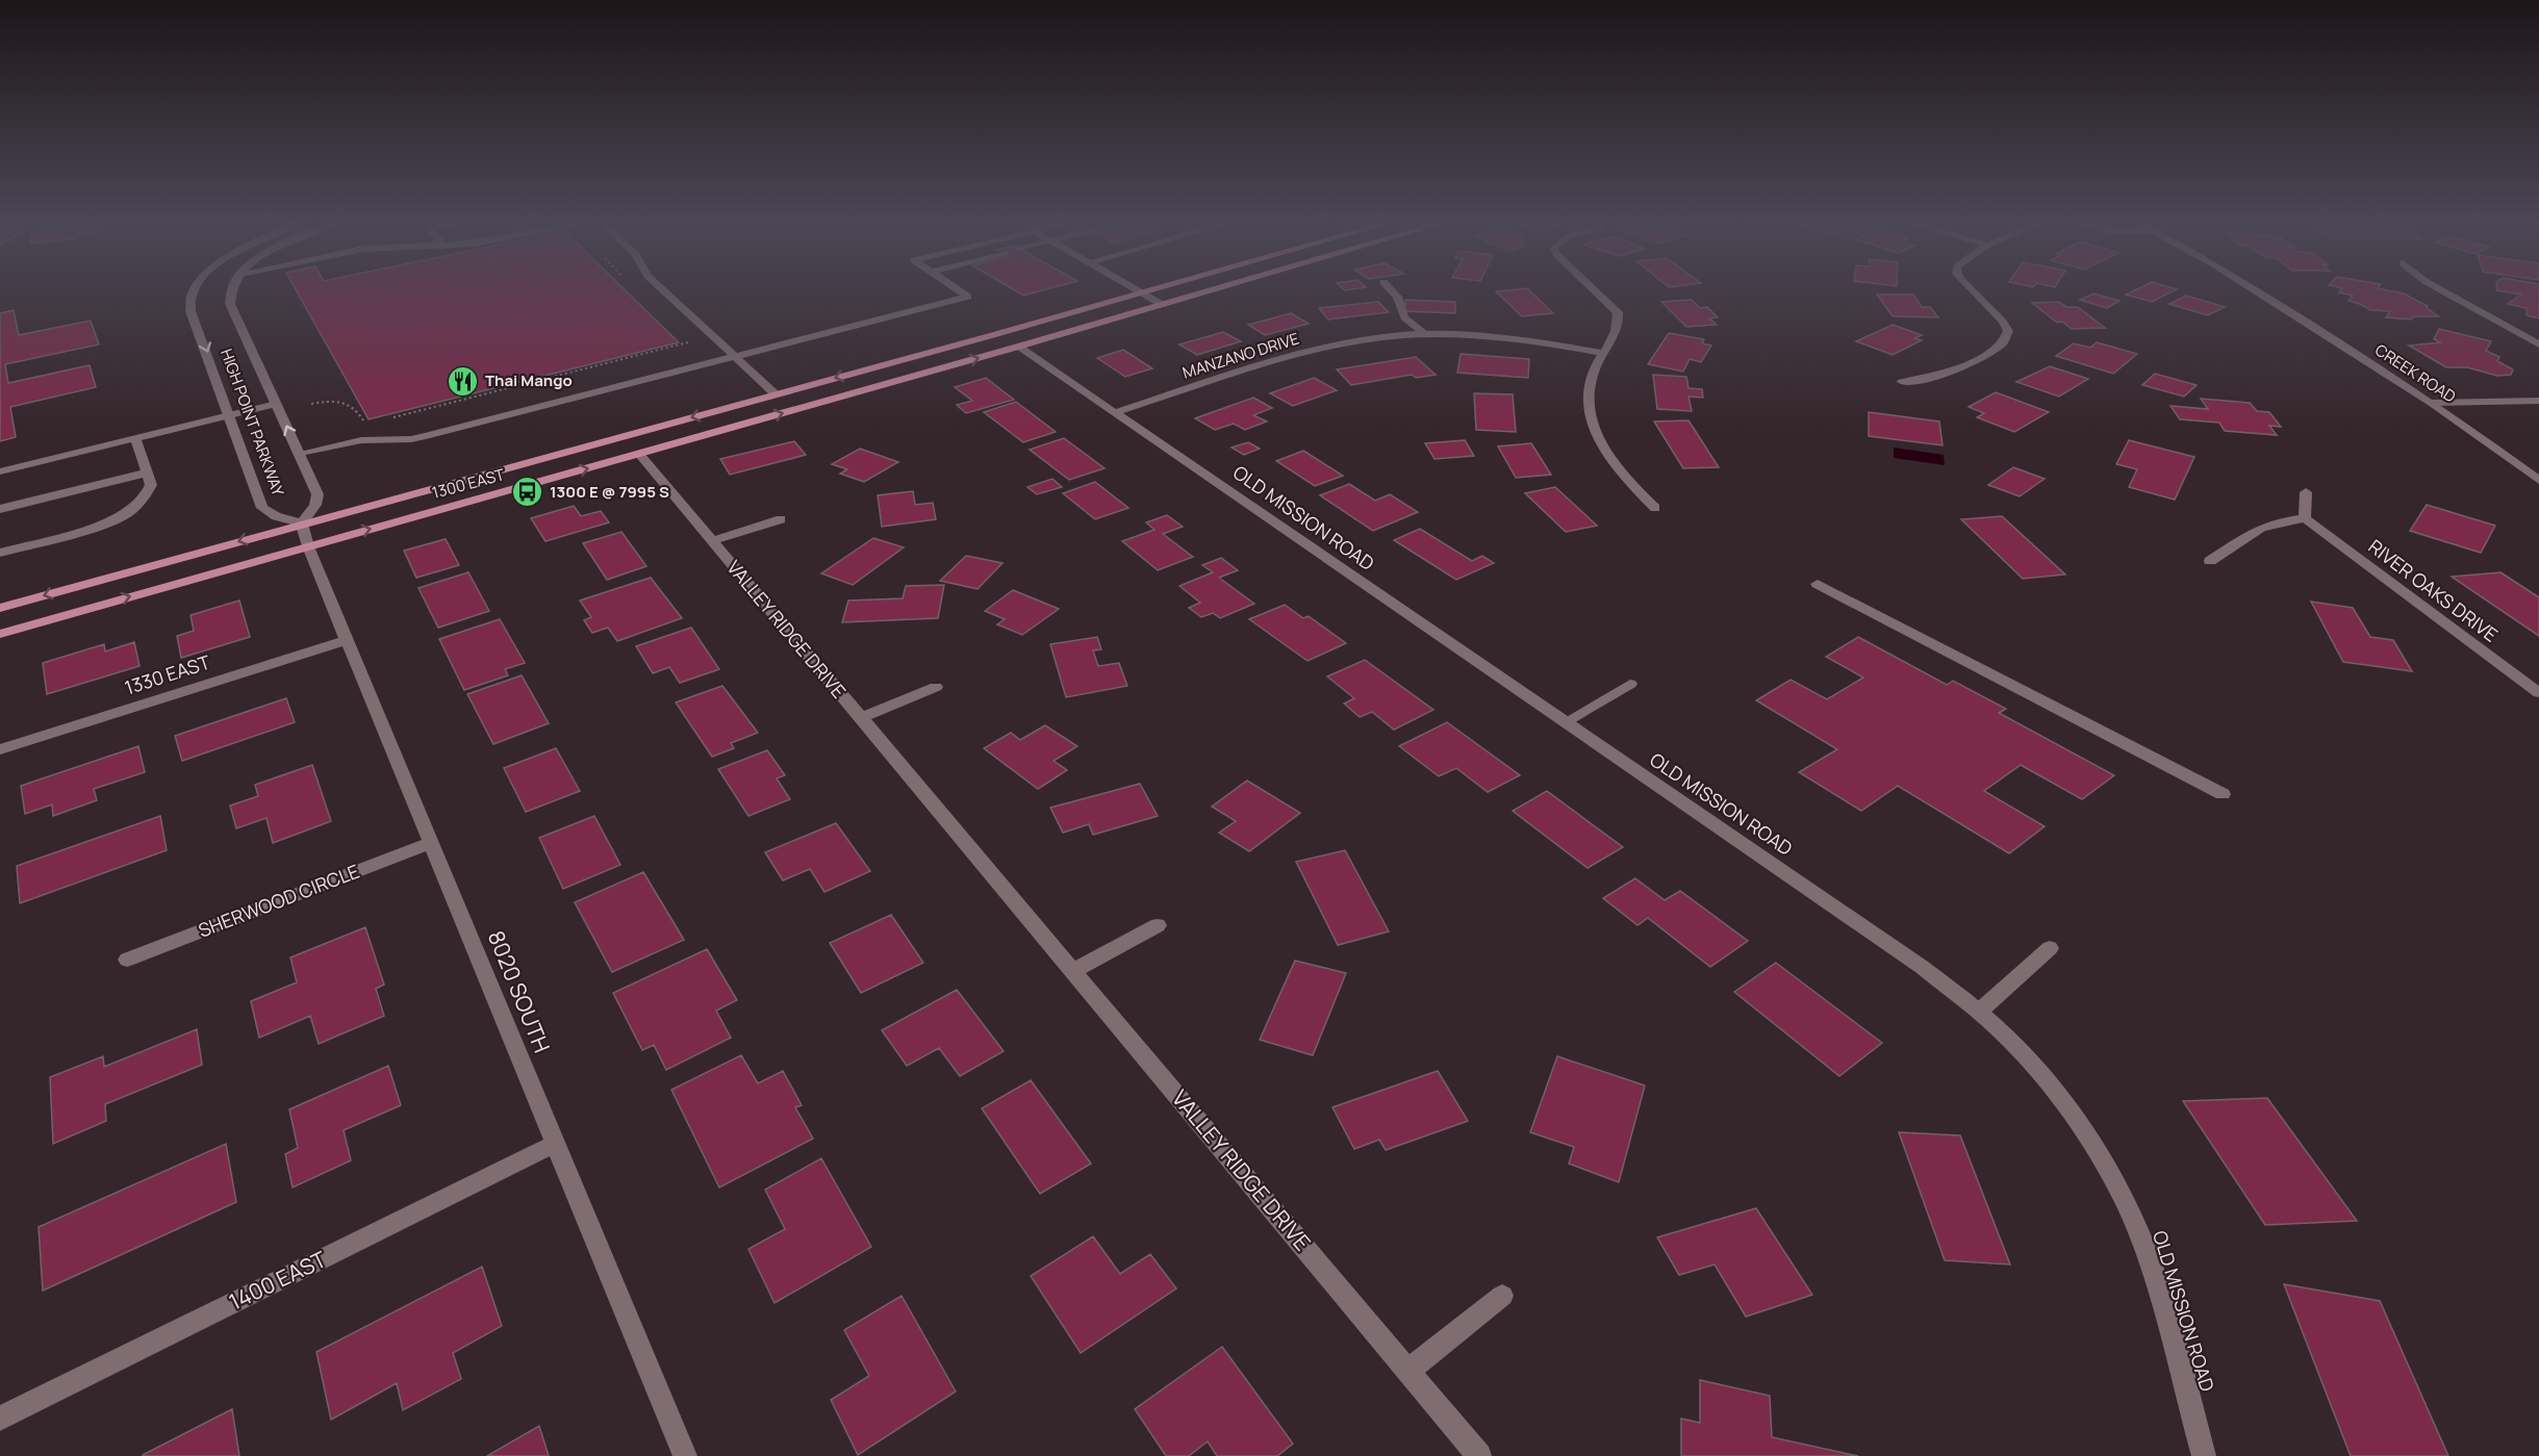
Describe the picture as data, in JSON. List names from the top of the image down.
{
  "streets": {
    "main road": ["1300 EAST"],
    "street": [
      "MANZANO DRIVE",
      "CREEK ROAD",
      "HIGH POINT PARKWAY",
      "OLD MISSION ROAD",
      "RIVER OAKS DRIVE",
      "VALLEY RIDGE DRIVE",
      "1330 EAST",
      "SHERWOOD CIRCLE",
      "8020 SOUTH",
      "1400 EAST"
    ]
  },
  "crossings": [
    ["MANZANO DRIVE", "OLD MISSION ROAD"],
    ["HIGH POINT PARKWAY", "1300 EAST"],
    ["1300 EAST", "OLD MISSION ROAD"],
    ["1300 EAST", "VALLEY RIDGE DRIVE"],
    ["1300 EAST", "8020 SOUTH"],
    ["1330 EAST", "8020 SOUTH"],
    ["SHERWOOD CIRCLE", "8020 SOUTH"],
    ["8020 SOUTH", "1400 EAST"]
  ],
  "places": {
    "restaurant": ["Thai Mango"],
    "bus stop": ["1300 E @ 7995 S"]
  }
}
